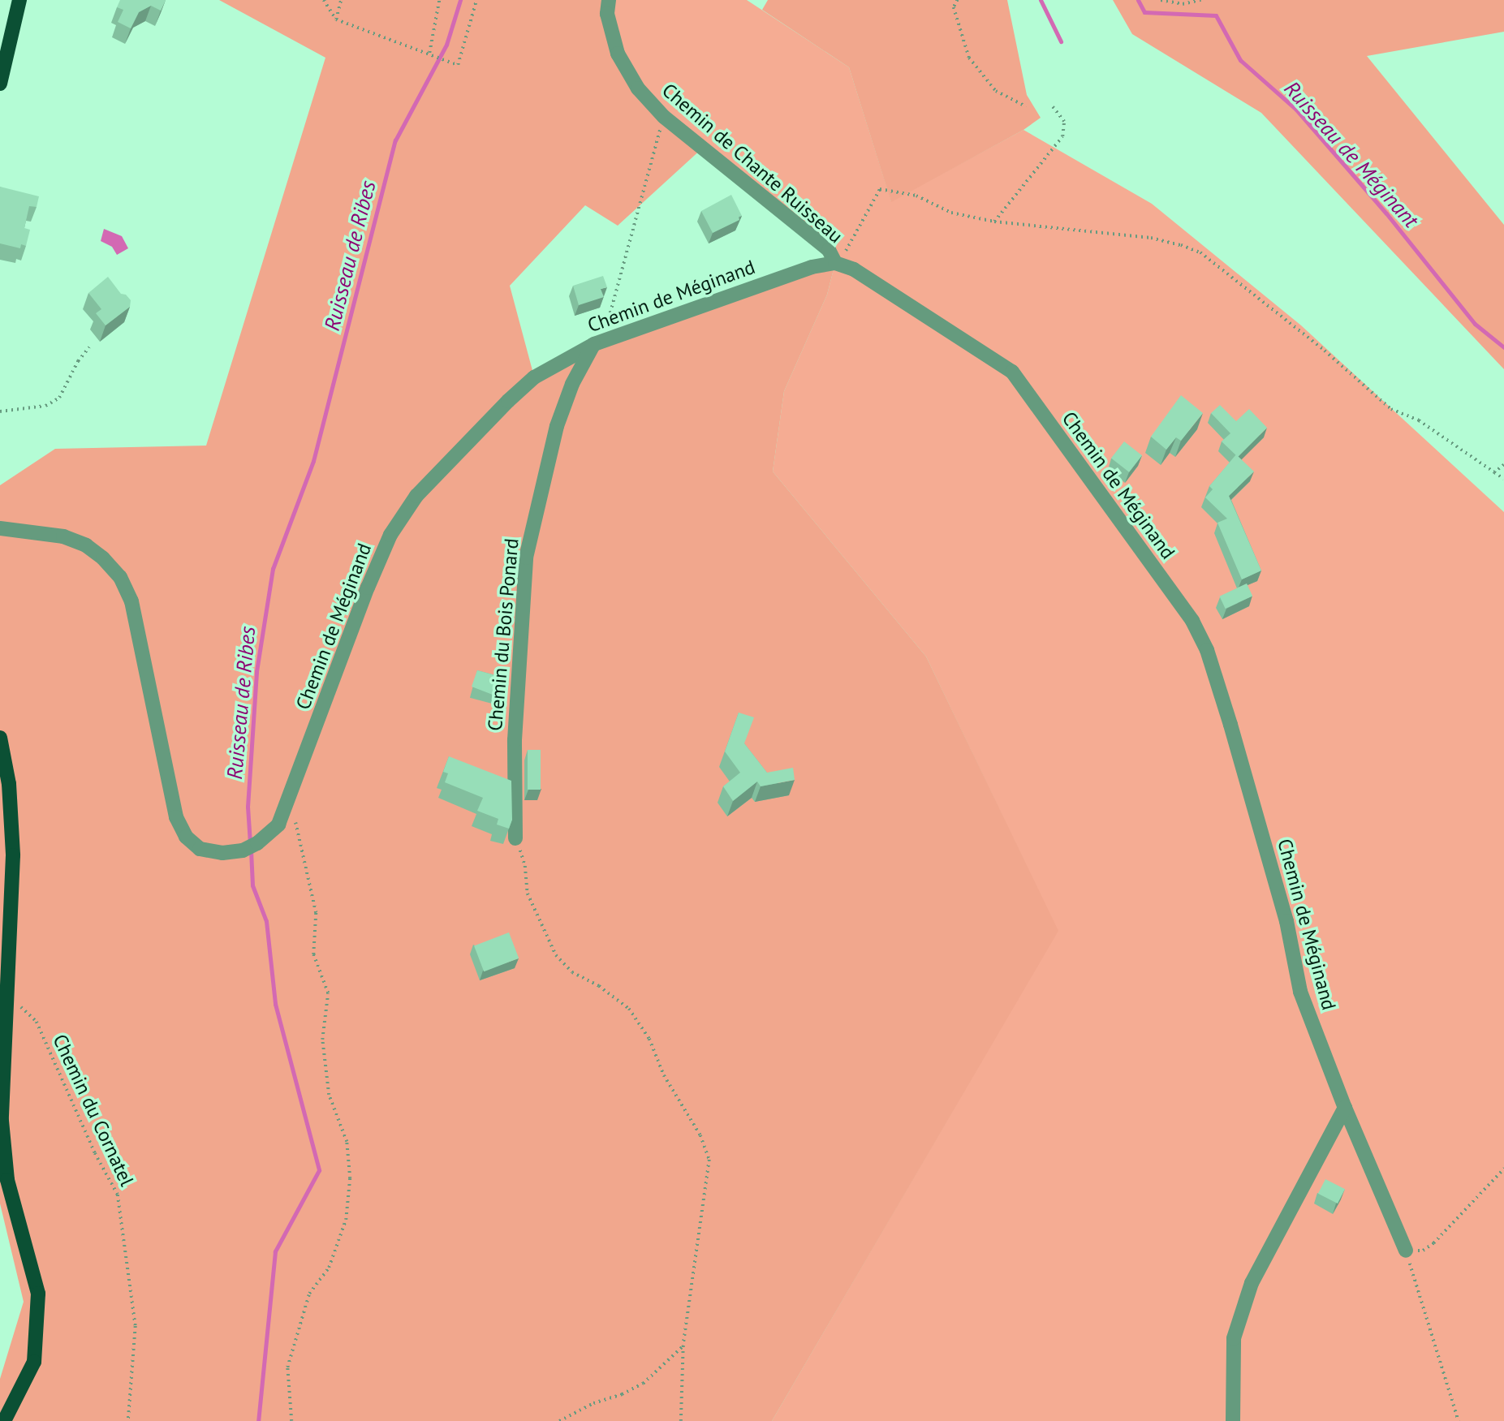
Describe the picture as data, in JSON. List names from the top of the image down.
{
  "streets": {
    "street": ["Chemin de Chante Ruisseau", "Chemin de Méginand", "Chemin du Bois Ponard"],
    "path": ["Chemin du Cornatel"]
  },
  "crossings": [
    ["Chemin de Chante Ruisseau", "Chemin de Méginand"],
    ["Chemin de Méginand", "Chemin du Bois Ponard"]
  ],
  "water": ["Ruisseau de Méginant", "Ruisseau de Ribes"]
}
